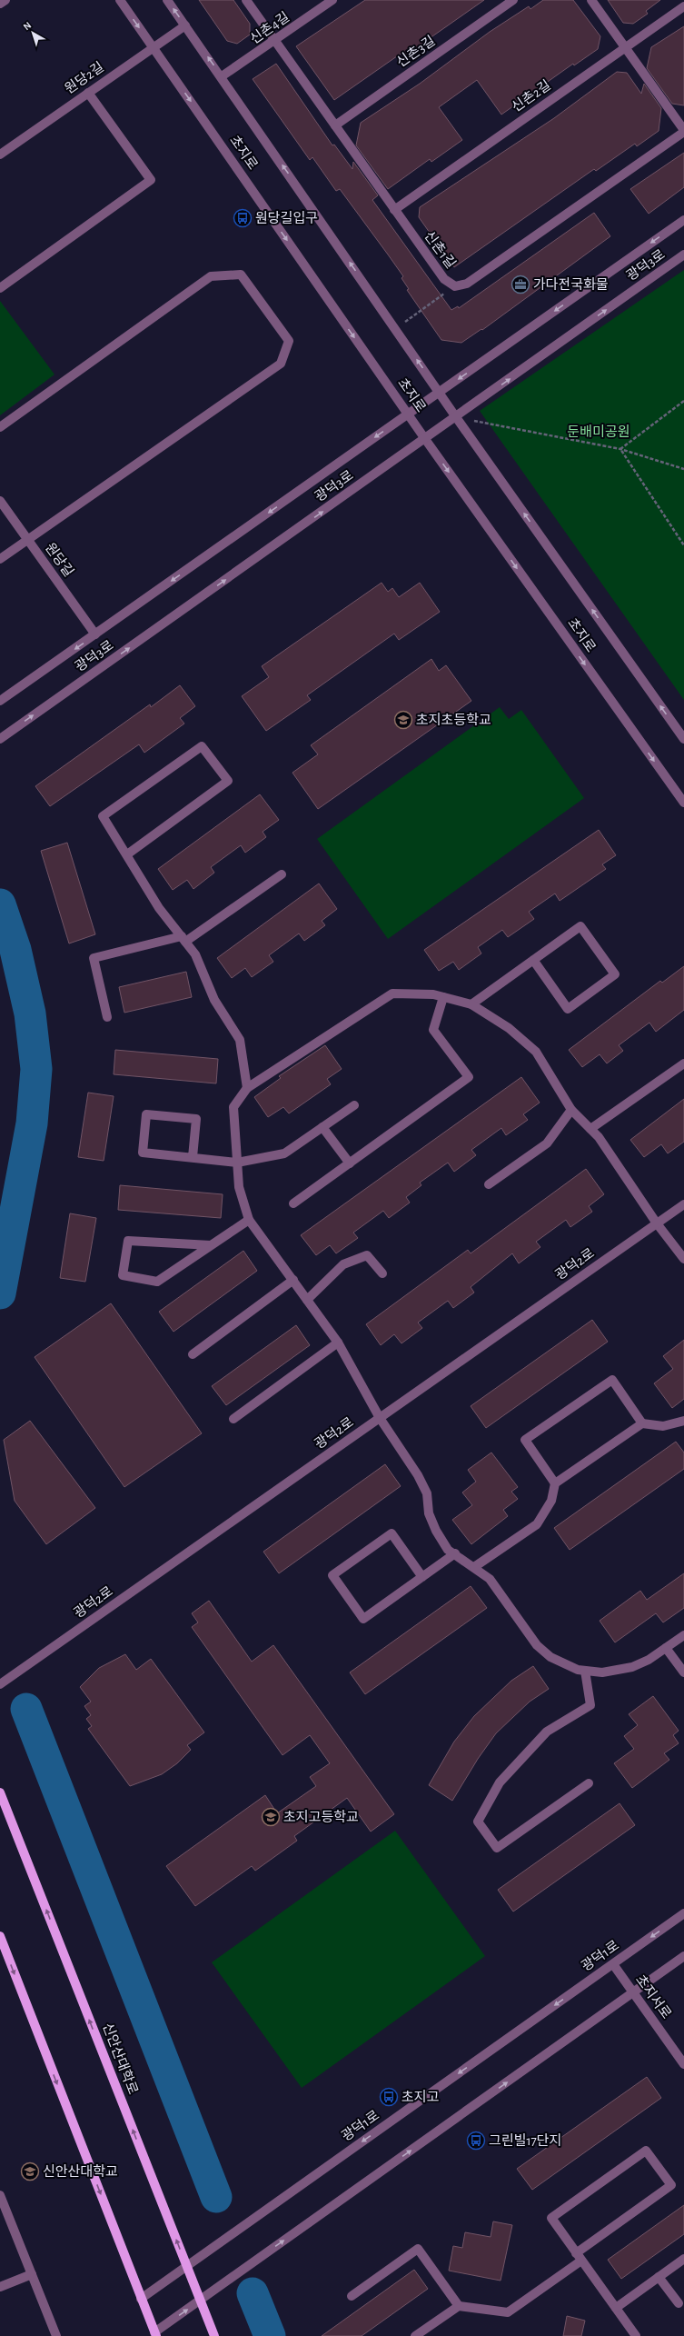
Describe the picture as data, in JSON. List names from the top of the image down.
{
  "streets": {
    "main road": ["신안산대학로"],
    "street": [
      "신촌4길",
      "신촌3길",
      "원당2길",
      "신촌2길",
      "초지로",
      "신촌1길",
      "광덕3로",
      "원당길",
      "광덕2로",
      "광덕1로",
      "초지서로"
    ]
  },
  "crossings": [
    ["신촌4길", "초지로"],
    ["신촌4길", "신촌1길"],
    ["신촌3길", "신촌1길"],
    ["원당2길", "초지로"],
    ["신촌2길", "신촌1길"],
    ["초지로", "광덕3로"],
    ["광덕3로", "원당길"],
    ["광덕1로", "초지서로"],
    ["광덕1로", "신안산대학로"]
  ],
  "parks": ["둔배미공원"],
  "places": {
    "bus stop": ["원당길입구", "초지고", "그린빌17단지"],
    "office": ["가다전국화물"],
    "school or university": ["초지초등학교", "초지고등학교", "신안산대학교"]
  },
  "north": "top left"
}
